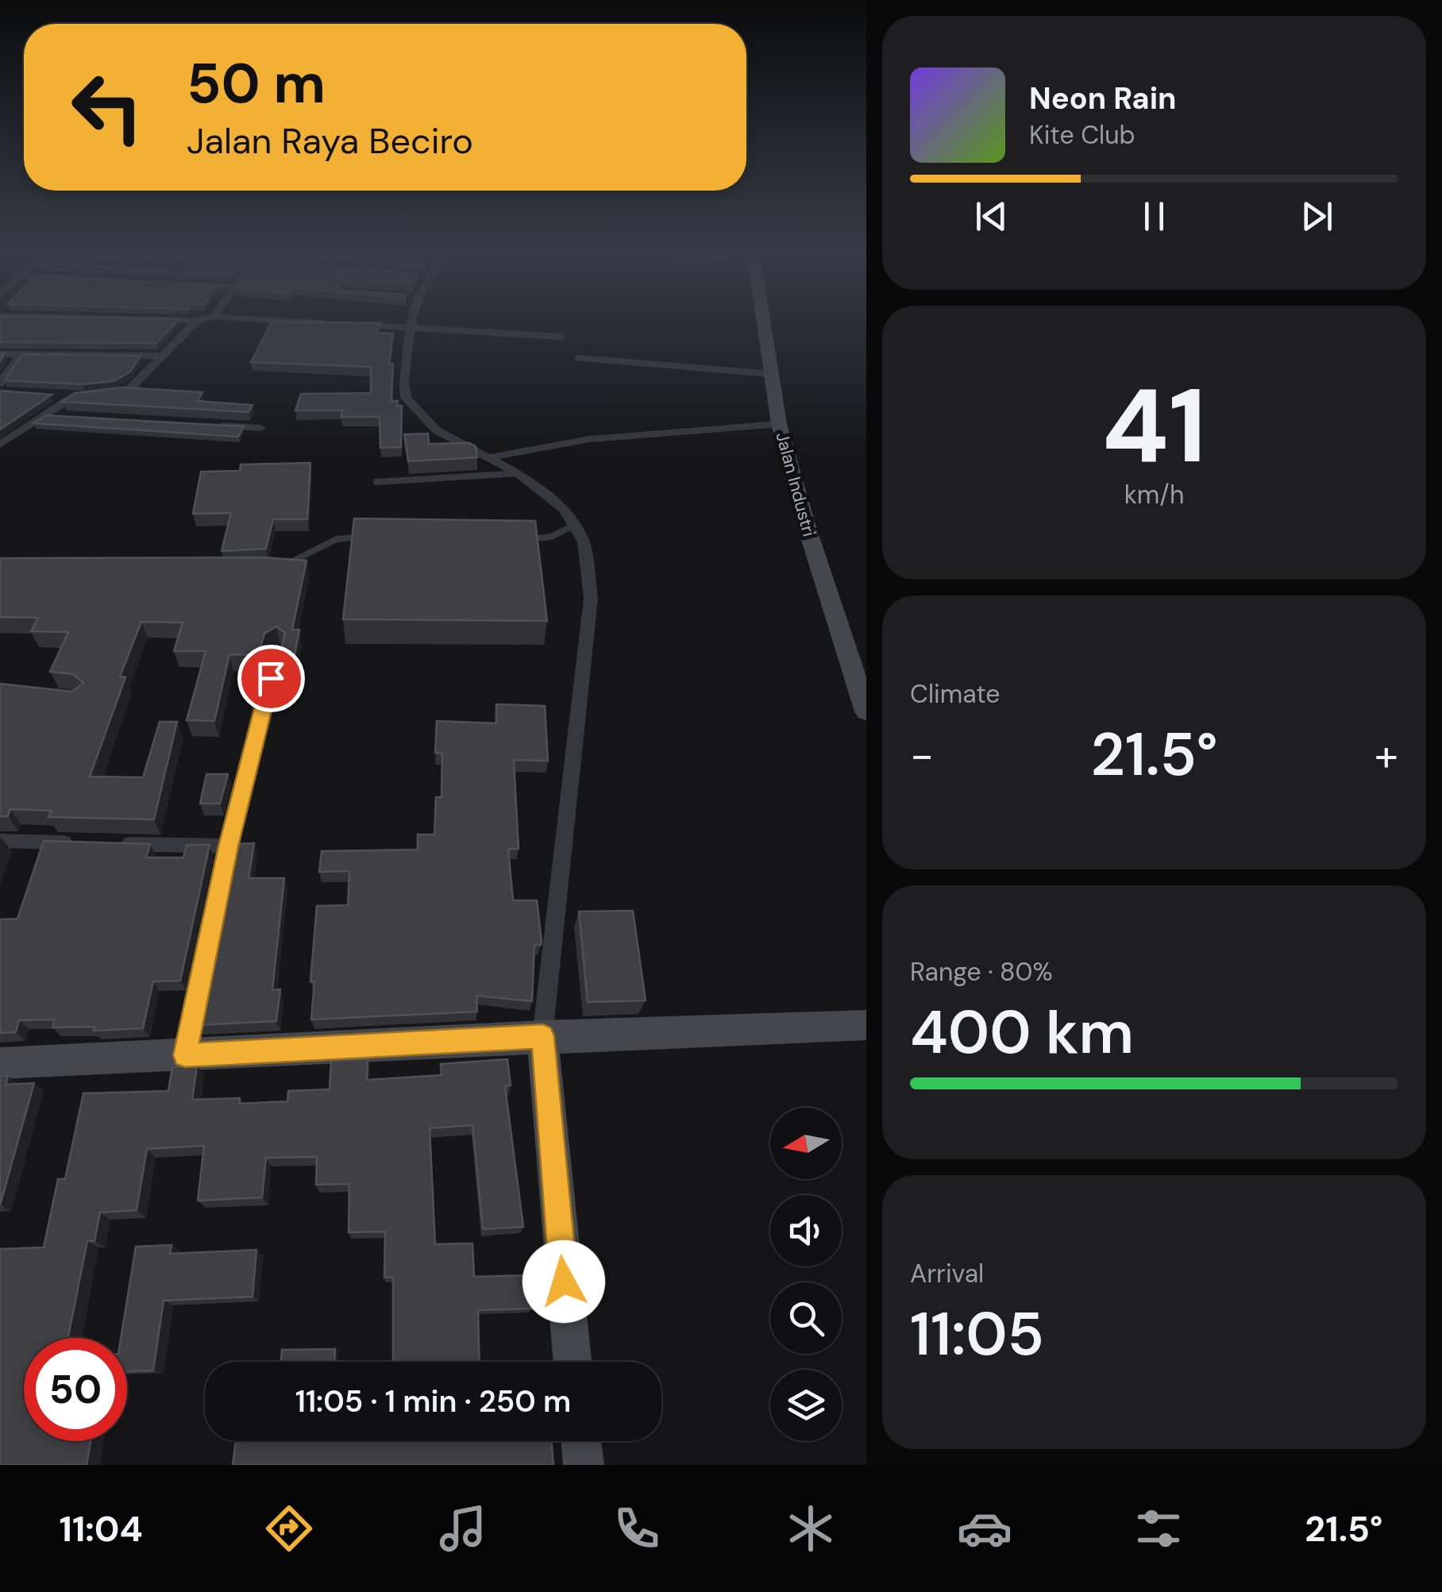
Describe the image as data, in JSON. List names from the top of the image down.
{
  "streets": {
    "street": ["Jalan Industri"]
  },
  "north": "left",
  "page": {
    "turn": ["50 m", "Jalan Raya Beciro"],
    "song": ["Neon Rain", "Kite Club"],
    "tile": [
      ["41", "km/h"],
      "Climate",
      ["Range · 80%", "400 km"],
      ["Arrival", "11:05"]
    ],
    "heat": ["−", "21.5°", "+"],
    "limit": "50",
    "trip": "11:05 · 1 min · 250 m",
    "tabs": ["11:04", "21.5°"]
  }
}
